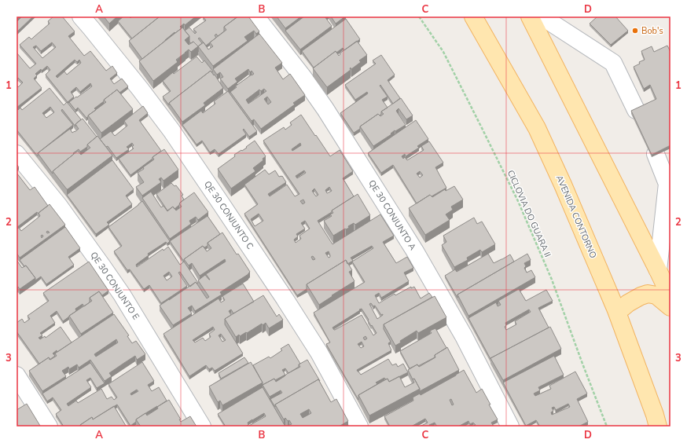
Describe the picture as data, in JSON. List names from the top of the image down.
{
  "streets": {
    "main road": ["AVENIDA CONTORNO"],
    "street": ["QE 30 CONJUNTO C", "QE 30 CONJUNTO A", "QE 30 CONJUNTO E"],
    "path": ["CICLOVIA DO GUARA II"]
  },
  "places": ["Bob's"],
  "grid": {
    "columns": [
      "A",
      "B",
      "C",
      "D"
    ],
    "rows": ["1", "2", "3"]
  }
}
